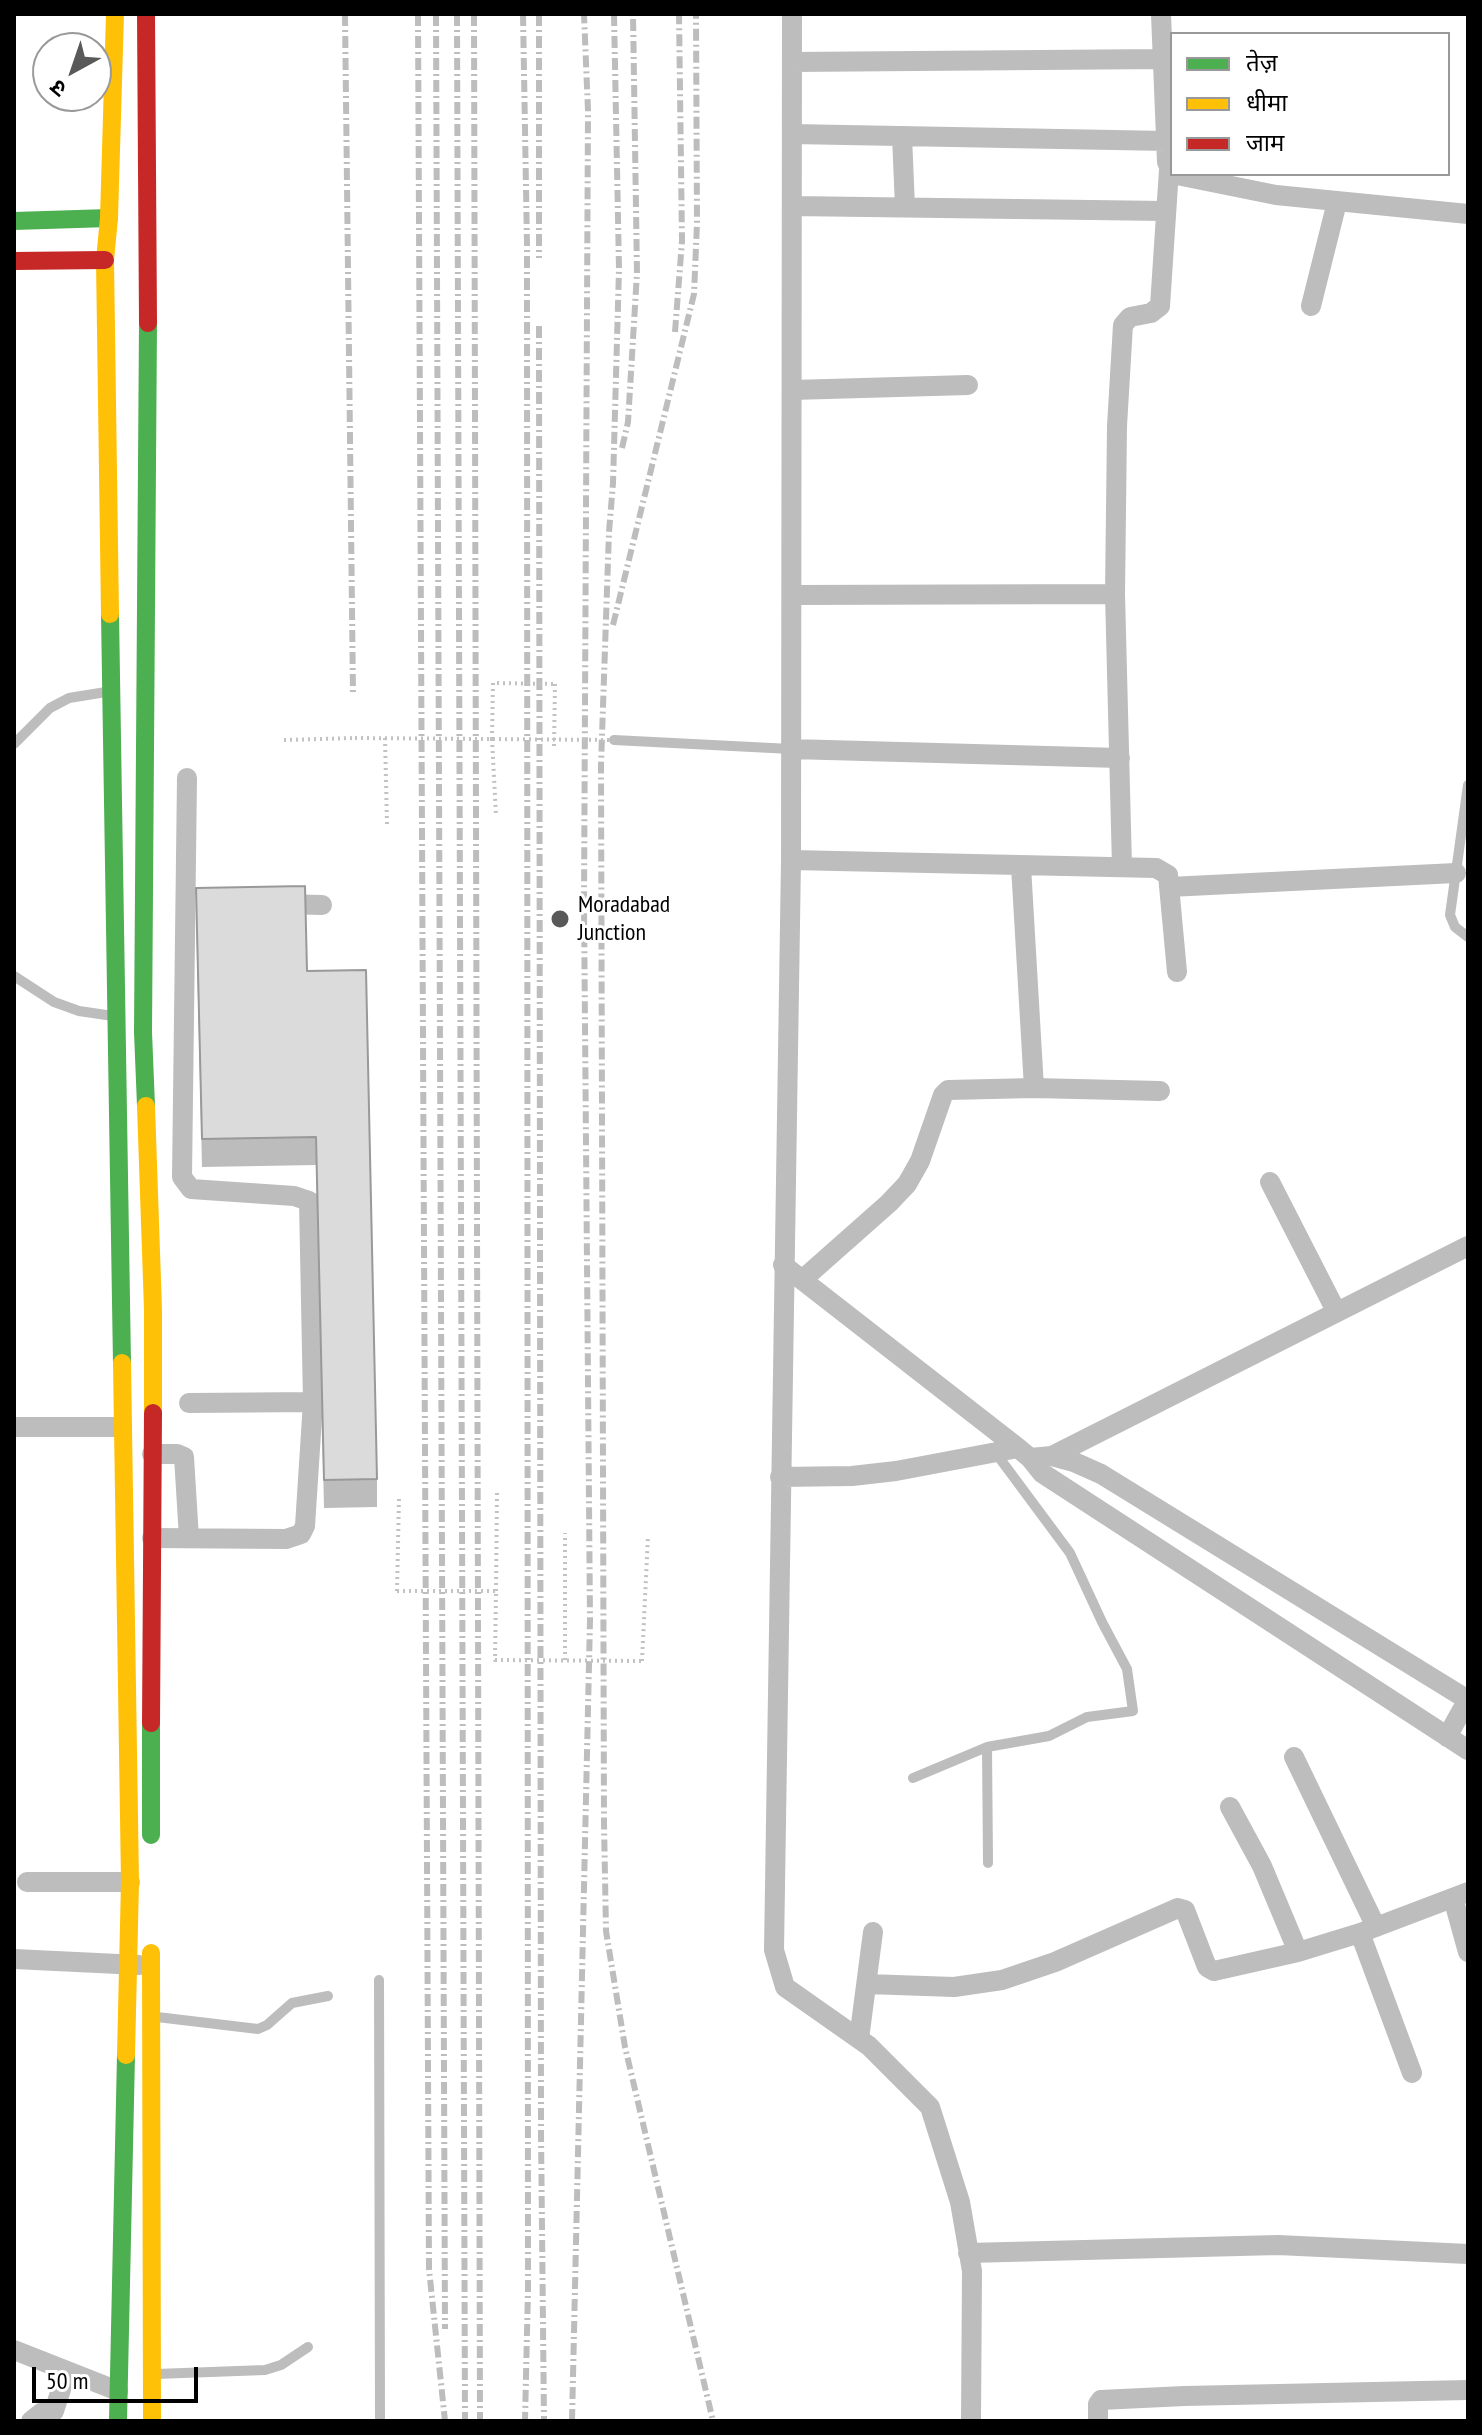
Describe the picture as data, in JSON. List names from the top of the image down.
{
  "places": ["Moradabad Junction"],
  "legend": ["तेज़", "धीमा", "जाम"],
  "scale_bar": "50 m",
  "north": "bottom left"
}
